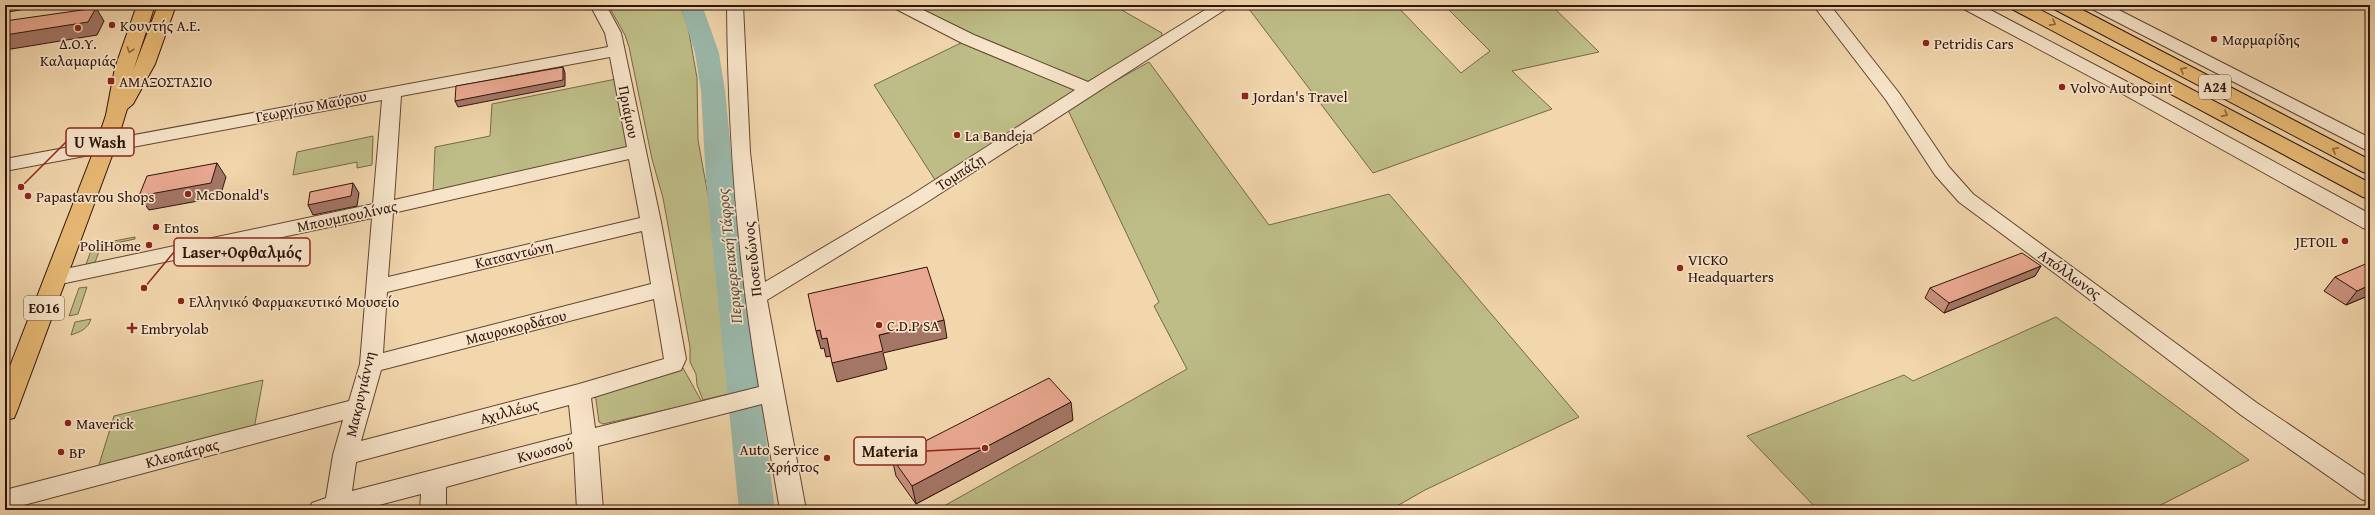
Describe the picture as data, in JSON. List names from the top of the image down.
{
  "streets": {
    "main road": ["Α24", "ΕΟ16"],
    "street": [
      "Γεωργίου Μαύρου",
      "Πριάμου",
      "Τομπάζη",
      "Μπουμπουλίνας",
      "Κατσαντώνη",
      "Ποσειδώνος",
      "Απόλλωνος",
      "Μαυροκορδάτου",
      "Μακρυγιάννη",
      "Αχιλλέως",
      "Κνωσσού",
      "Κλεοπάτρας"
    ]
  },
  "crossings": [
    ["Γεωργίου Μαύρου", "Πριάμου"],
    ["Γεωργίου Μαύρου", "ΕΟ16"],
    ["Γεωργίου Μαύρου", "Μακρυγιάννη"],
    ["Πριάμου", "Μπουμπουλίνας"],
    ["Πριάμου", "Κατσαντώνη"],
    ["Πριάμου", "Μαυροκορδάτου"],
    ["Πριάμου", "Αχιλλέως"],
    ["Τομπάζη", "Ποσειδώνος"],
    ["Μπουμπουλίνας", "ΕΟ16"],
    ["Μπουμπουλίνας", "Μακρυγιάννη"],
    ["Κατσαντώνη", "Μακρυγιάννη"],
    ["Ποσειδώνος", "Κνωσσού"],
    ["Μαυροκορδάτου", "Μακρυγιάννη"],
    ["Μακρυγιάννη", "Αχιλλέως"],
    ["Μακρυγιάννη", "Κνωσσού"],
    ["Μακρυγιάννη", "Κλεοπάτρας"]
  ],
  "water": ["Περιφερειακή Τάφρος"],
  "places": {
    "other": [
      "Κουντής Α.Ε.",
      "Δ.Ο.Υ. Καλαμαριάς",
      "Μαρμαρίδης",
      "Petridis Cars",
      "Volvo Autopoint",
      "La Bandeja",
      "U Wash",
      "McDonald's",
      "Papastavrou Shops",
      "Entos",
      "JETOIL",
      "PoliHome",
      "VICKO Headquarters",
      "Laser+Οφθαλμός",
      "Ελληνικό Φαρμακευτικό Μουσείο",
      "C.D.P SA",
      "Maverick",
      "Materia",
      "BP",
      "Auto Service Χρήστος"
    ],
    "transit": ["ΑΜΑΞΟΣΤΑΣΙΟ", "Jordan's Travel"],
    "health": ["Embryolab"]
  }
}
